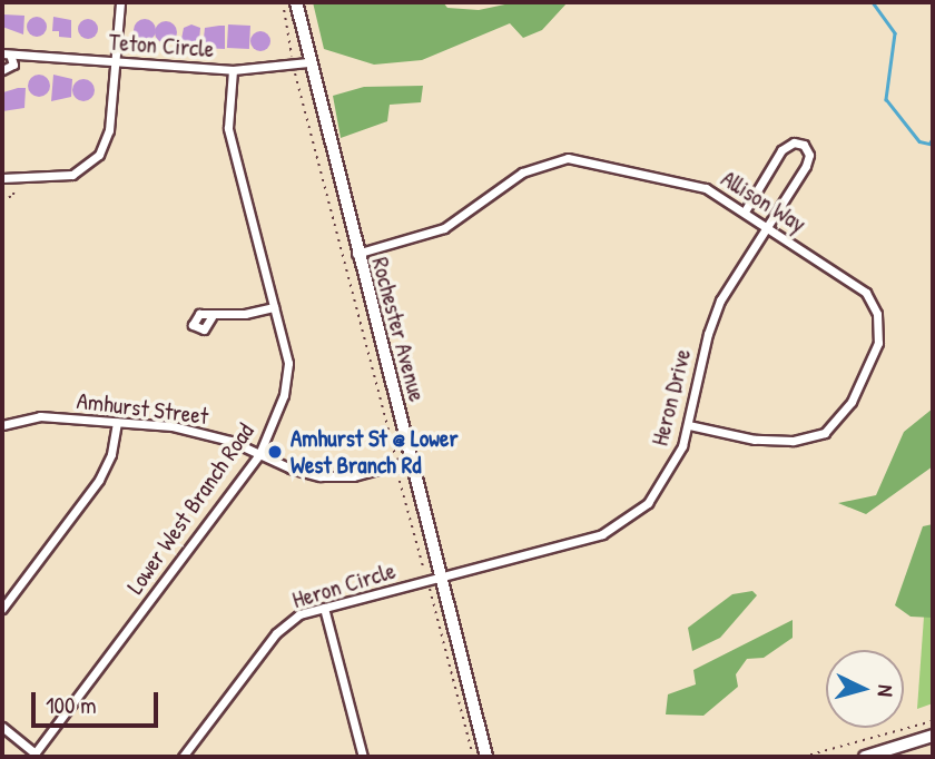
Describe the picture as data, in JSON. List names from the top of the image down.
{
  "streets": {
    "main road": ["Rochester Avenue"],
    "street": [
      "Teton Circle",
      "Allison Way",
      "Heron Drive",
      "Amhurst Street",
      "Lower West Branch Road",
      "Heron Circle"
    ]
  },
  "crossings": [
    ["Teton Circle", "Rochester Avenue"],
    ["Teton Circle", "Lower West Branch Road"],
    ["Allison Way", "Rochester Avenue"],
    ["Allison Way", "Heron Drive"],
    ["Rochester Avenue", "Heron Drive"],
    ["Rochester Avenue", "Amhurst Street"],
    ["Rochester Avenue", "Heron Circle"],
    ["Heron Drive", "Heron Circle"],
    ["Amhurst Street", "Lower West Branch Road"]
  ],
  "places": ["Amhurst St @ Lower West Branch Rd"],
  "scale_bar": "100 m",
  "north": "right"
}
